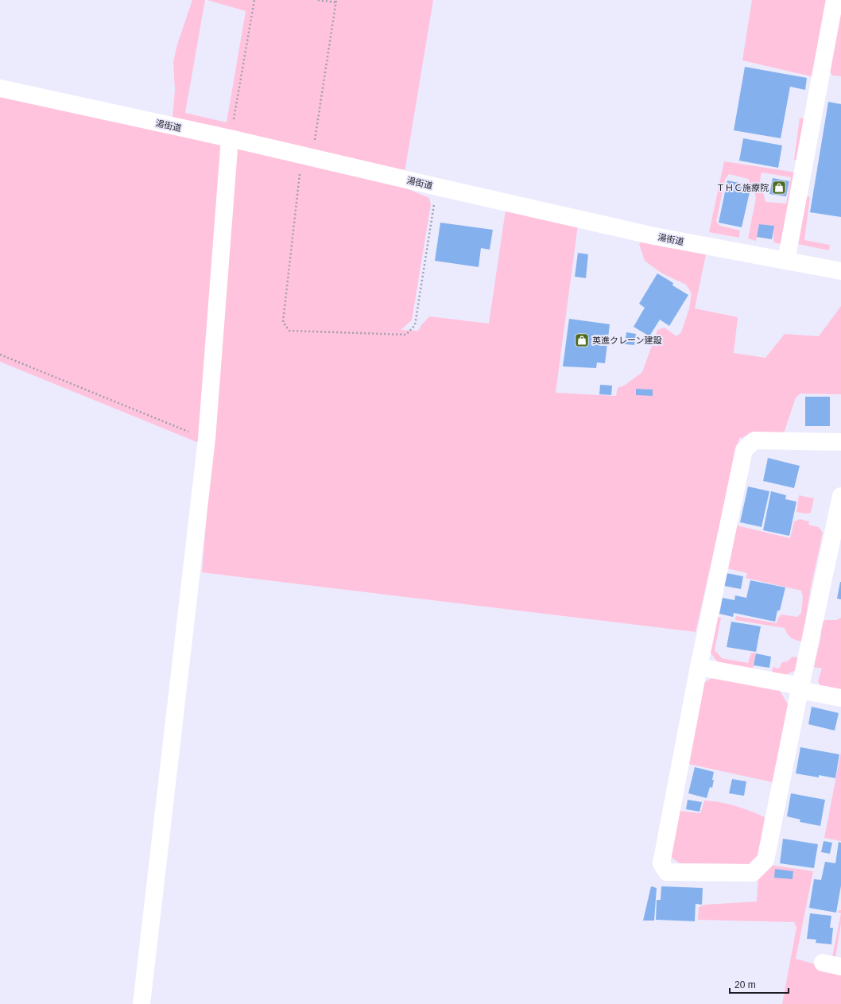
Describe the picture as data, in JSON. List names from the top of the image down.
{
  "streets": {
    "street": ["湯街道"]
  },
  "places": {
    "shop": ["ＴＨＣ施療院", "英進クレーン建設"]
  },
  "scale_bar": "20 m"
}
